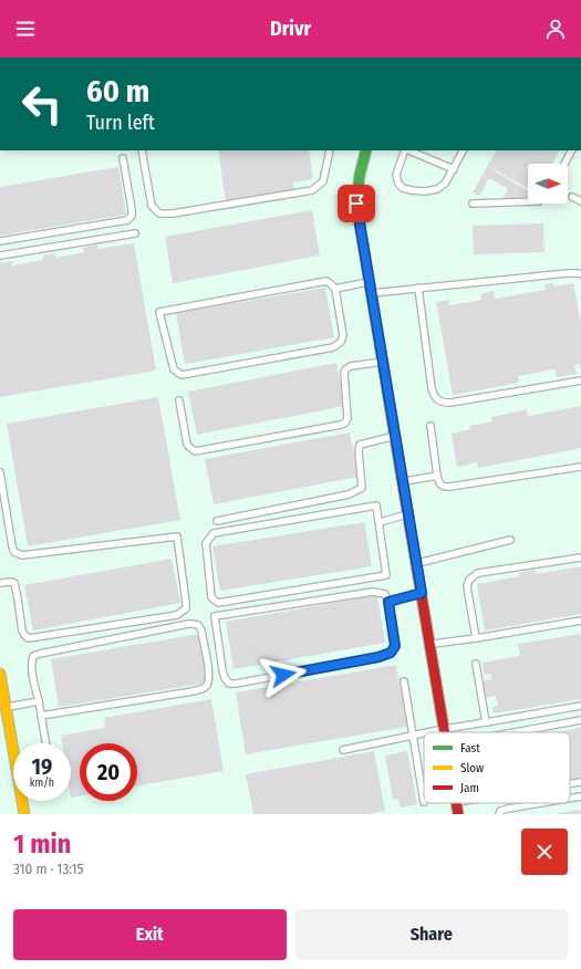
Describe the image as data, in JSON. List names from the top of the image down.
{
  "legend": ["Fast", "Slow", "Jam"],
  "north": "right",
  "page": {
    "header": "Drivr",
    "turn": ["60 m", "Turn left"],
    "speed": "19 km/h",
    "limit": "20",
    "heading": ["1 min", "310 m · 13:15"],
    "buttons": ["Exit", "Share"]
  }
}
